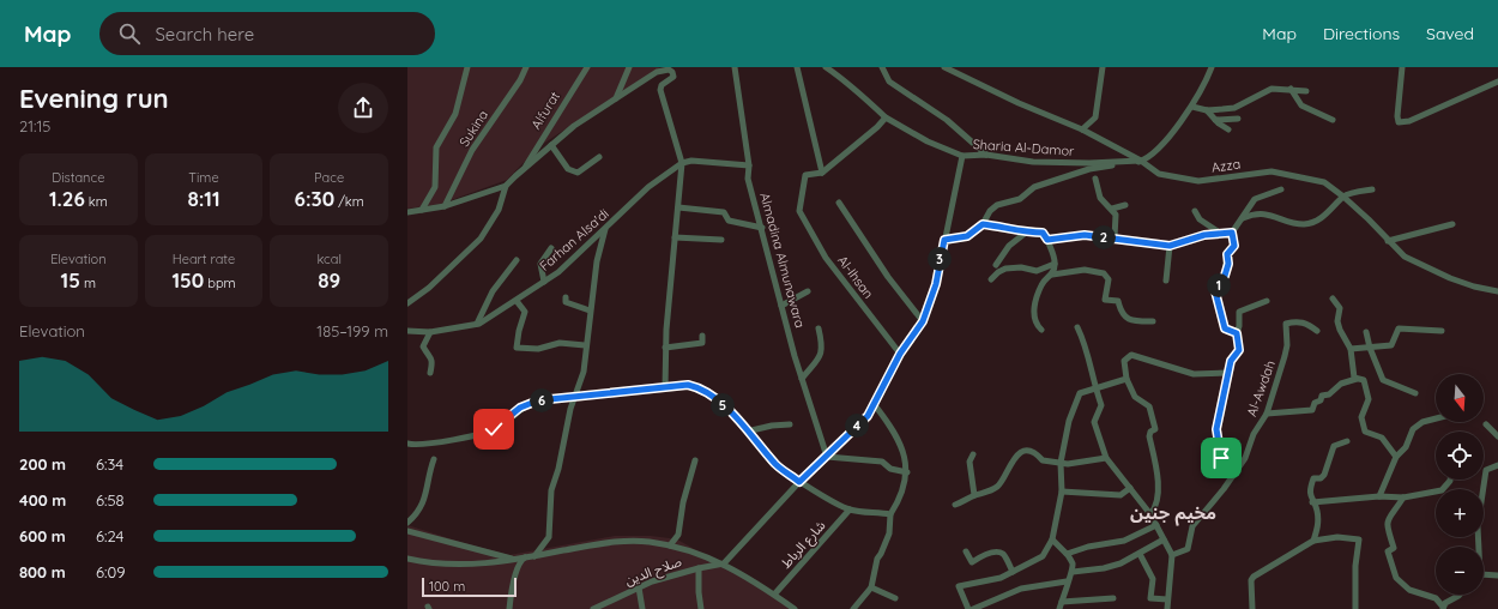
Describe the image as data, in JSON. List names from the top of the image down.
{
  "streets": {
    "street": [
      "Alfurat",
      "Sukina",
      "Sharia Al-Damor",
      "Azza",
      "Farhan Alsa'di",
      "Almadina Almunawara",
      "Al-Ihsan",
      "Al-Awdah",
      "شارع الرباط",
      "صلاح الدين"
    ]
  },
  "crossings": [
    ["Sharia Al-Damor", "Azza"]
  ],
  "districts": ["مخيم جنين"],
  "scale_bar": "100 m",
  "north": "bottom",
  "page": {
    "header": "Map",
    "search": "Search here",
    "nav": ["Map", "Directions", "Saved"],
    "heading": ["Evening run", "21:15"],
    "stats": [
      ["Distance", "1.26 km"],
      ["Time", "8:11"],
      ["Pace", "6:30 /km"],
      ["Elevation", "15 m"],
      ["Heart rate", "150 bpm"],
      ["kcal", "89"]
    ],
    "pins": [
      "2",
      "3",
      "1",
      "6",
      "5",
      "4"
    ],
    "chart": ["Elevation", "185–199 m"],
    "map_buttons": ["+", "−"],
    "list": [
      {
        "name": "200 m",
        "note": "6:34"
      },
      {
        "name": "400 m",
        "note": "6:58"
      },
      {
        "name": "600 m",
        "note": "6:24"
      },
      {
        "name": "800 m",
        "note": "6:09"
      }
    ],
    "scale": "100 m"
  }
}
